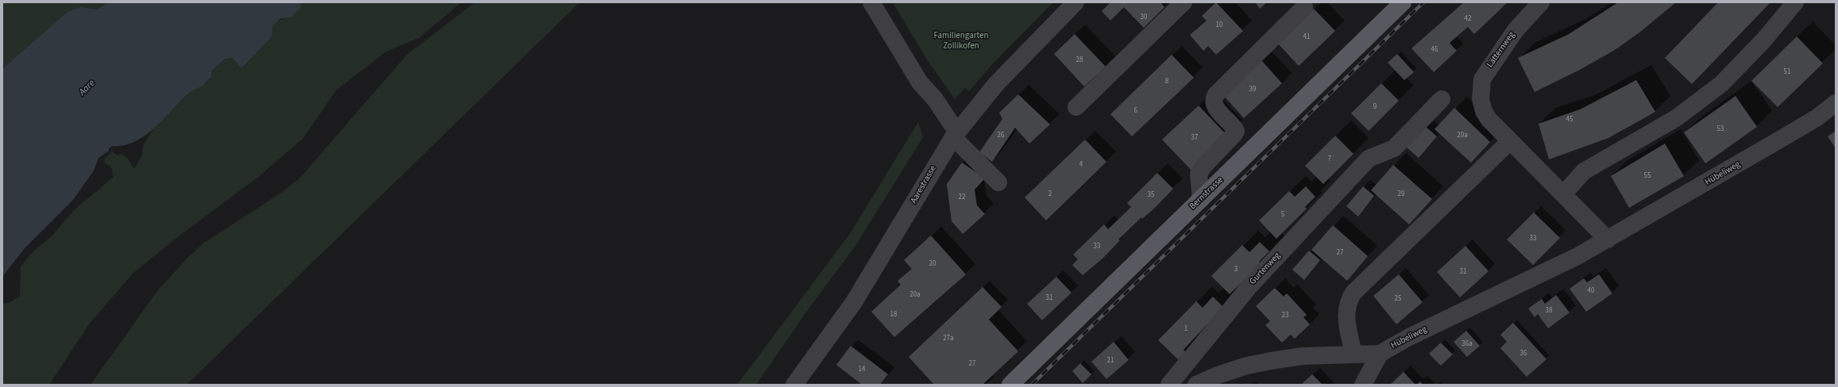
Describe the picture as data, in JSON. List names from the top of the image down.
{
  "streets": {
    "main road": ["Bernstrasse"],
    "street": [
      "Lätternweg",
      "Hübeliweg",
      "Aarestrasse",
      "Gurtenweg"
    ]
  },
  "water": ["Aare"],
  "parks": ["Familiengarten Zollikofen"],
  "house_numbers": [
    "30",
    "42",
    "10",
    "41",
    "46",
    "28",
    "51",
    "8",
    "39",
    "9",
    "6",
    "45",
    "53",
    "26",
    "29a",
    "37",
    "7",
    "4",
    "55",
    "2",
    "29",
    "35",
    "22",
    "5",
    "33",
    "33",
    "27",
    "20",
    "3",
    "31",
    "40",
    "20a",
    "31",
    "25",
    "38",
    "18",
    "23",
    "1",
    "27a",
    "36a",
    "36",
    "21",
    "27",
    "14"
  ]
}
